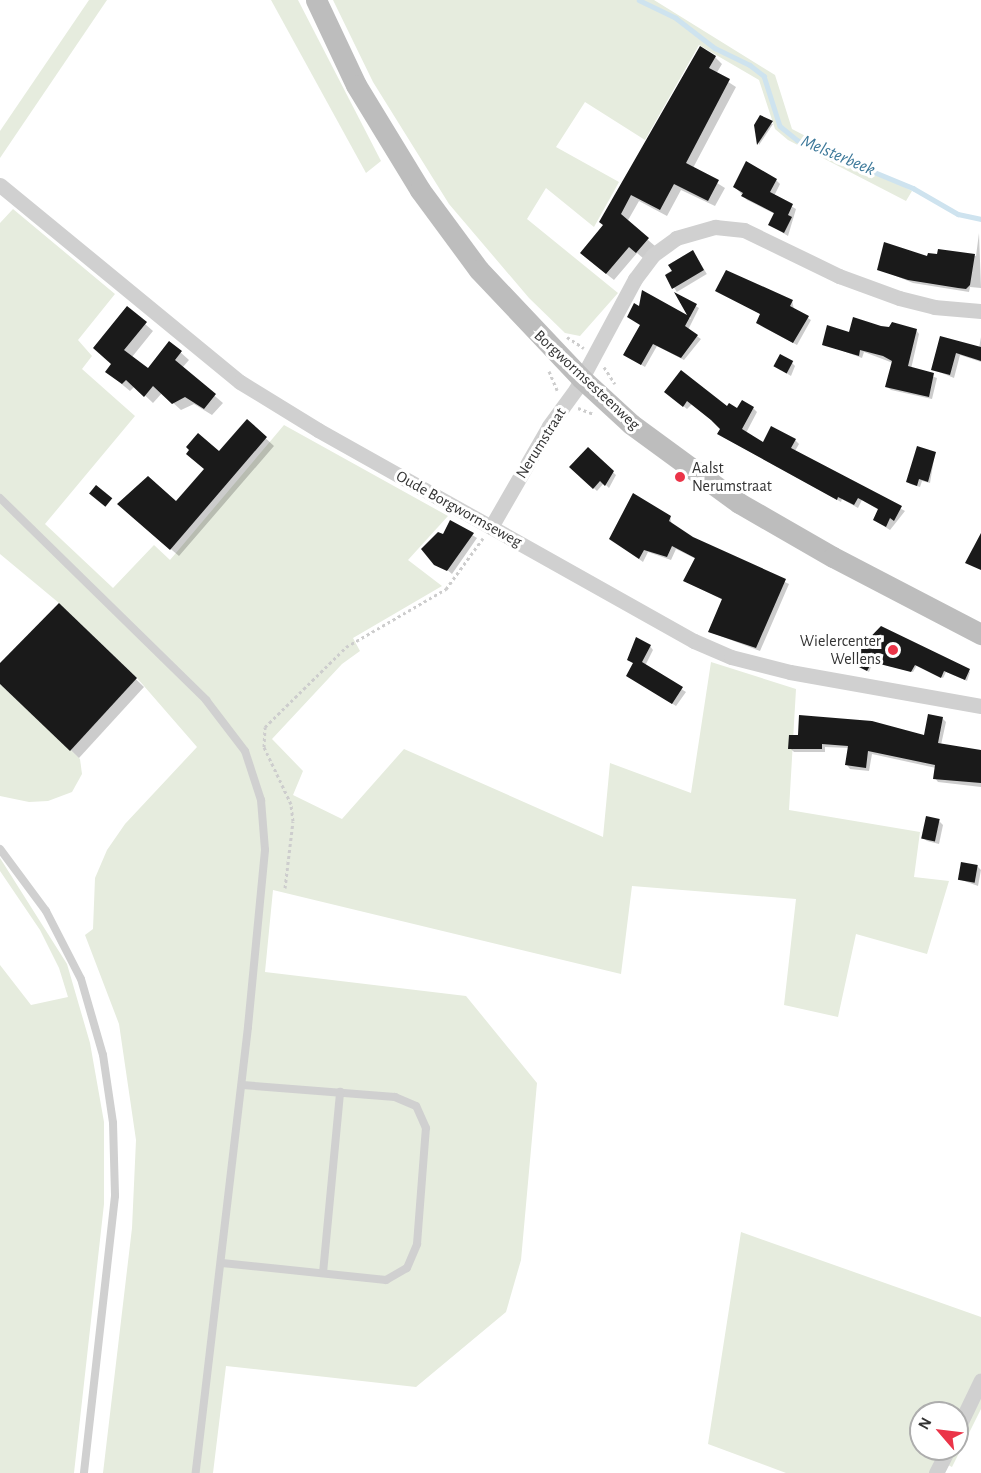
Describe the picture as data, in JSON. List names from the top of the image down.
{
  "streets": {
    "main road": ["Borgwormsesteenweg"],
    "street": ["Nerumstraat", "Oude Borgwormseweg"]
  },
  "crossings": [
    ["Borgwormsesteenweg", "Nerumstraat"],
    ["Nerumstraat", "Oude Borgwormseweg"]
  ],
  "water": ["Melsterbeek"],
  "places": ["Aalst Nerumstraat", "Wielercenter Wellens"],
  "north": "top left"
}
